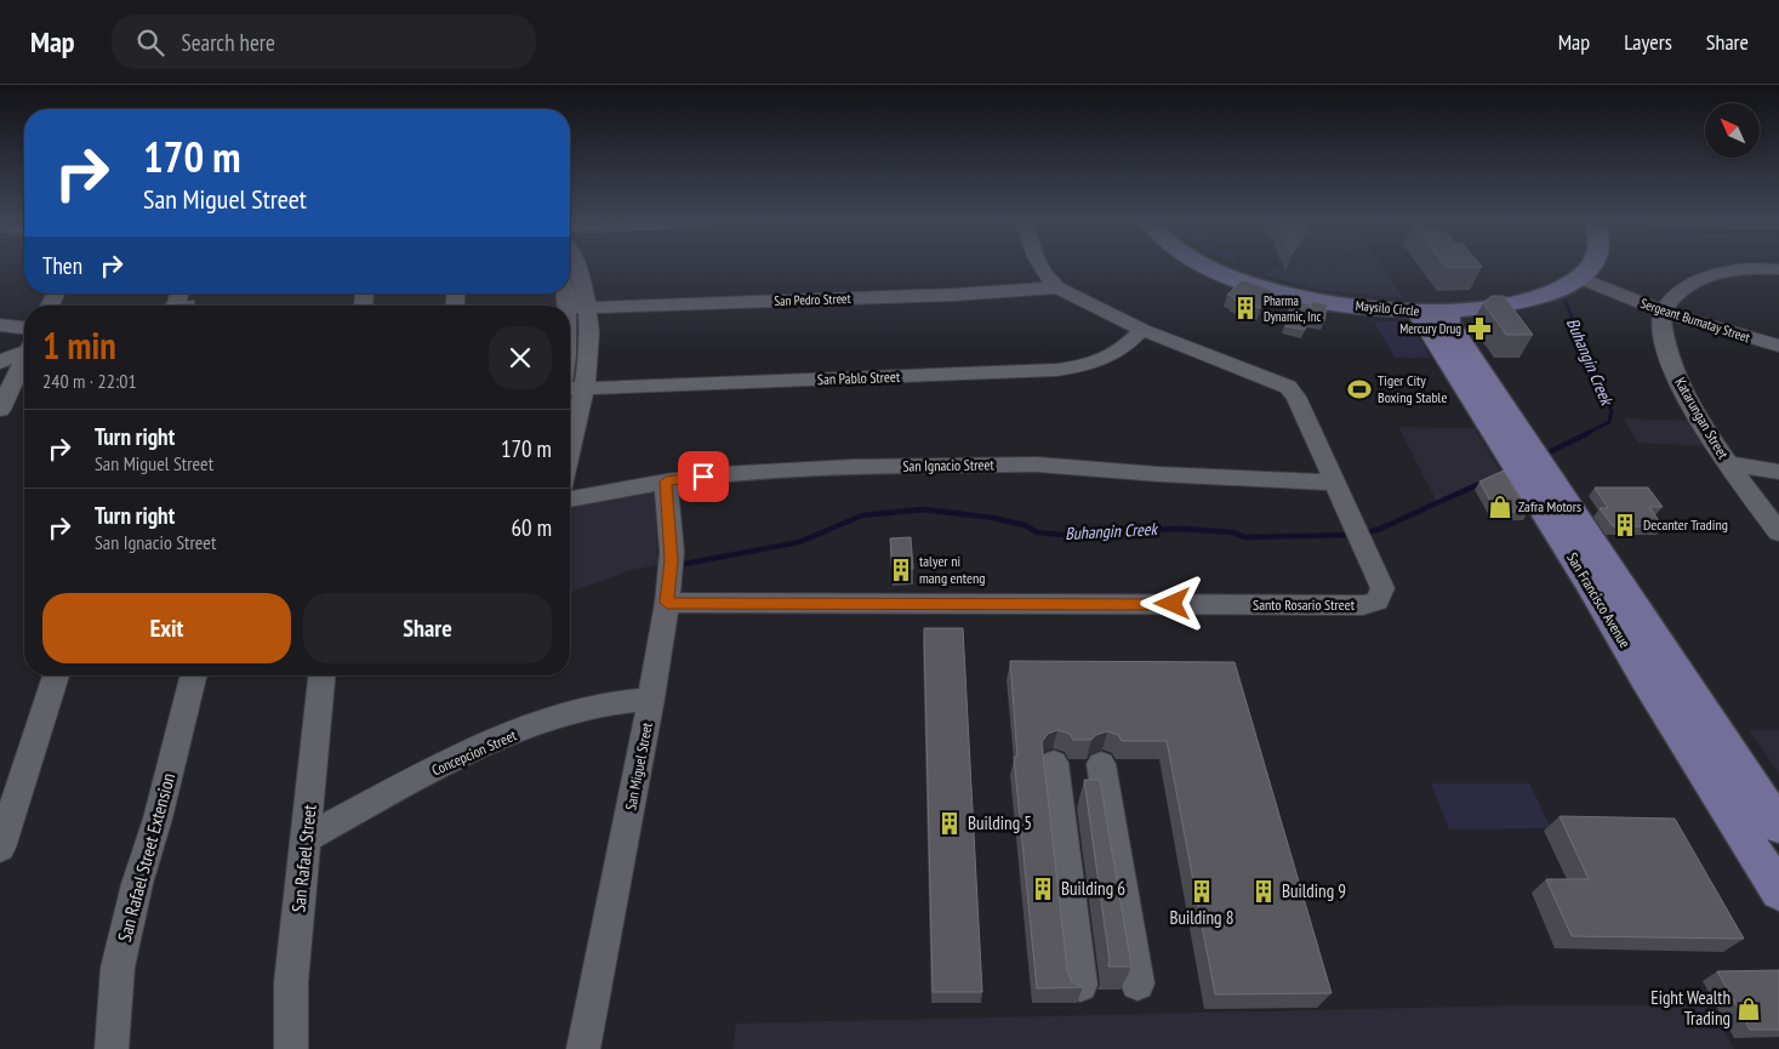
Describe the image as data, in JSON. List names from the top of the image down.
{
  "streets": {
    "main road": ["Maysilo Circle", "San Francisco Avenue"],
    "street": [
      "San Pedro Street",
      "Sergeant Bumatay Street",
      "San Pablo Street",
      "Katarungan Street",
      "San Ignacio Street",
      "Santo Rosario Street",
      "Concepcion Street",
      "San Miguel Street",
      "San Rafael Street Extension",
      "San Rafael Street"
    ]
  },
  "crossings": [
    ["San Pedro Street", "Santo Rosario Street"],
    ["Maysilo Circle", "Sergeant Bumatay Street"],
    ["Maysilo Circle", "San Francisco Avenue"],
    ["Sergeant Bumatay Street", "Katarungan Street"],
    ["San Pablo Street", "Santo Rosario Street"],
    ["San Ignacio Street", "Santo Rosario Street"],
    ["San Ignacio Street", "San Miguel Street"],
    ["Santo Rosario Street", "San Miguel Street"],
    ["Concepcion Street", "San Miguel Street"],
    ["Concepcion Street", "San Rafael Street"]
  ],
  "water": ["Buhangin Creek"],
  "places": {
    "building": [
      "Pharma Dynamic, Inc",
      "Decanter Trading",
      "talyer ni mang enteng",
      "Building 5",
      "Building 6",
      "Building 8",
      "Building 9"
    ],
    "pharmacy": ["Mercury Drug"],
    "sports": ["Tiger City Boxing Stable"],
    "shop": ["Zafra Motors", "Eight Wealth Trading"]
  },
  "north": "top left",
  "page": {
    "header": "Map",
    "search": "Search here",
    "nav": ["Map", "Layers", "Share"],
    "turn": ["170 m", "San Miguel Street"],
    "then": "Then",
    "heading": ["1 min", "240 m · 22:01"],
    "list": [
      {
        "name": "Turn right",
        "note": "San Miguel Street",
        "value": "170 m"
      },
      {
        "name": "Turn right",
        "note": "San Ignacio Street",
        "value": "60 m"
      }
    ],
    "buttons": ["Exit", "Share"]
  }
}
